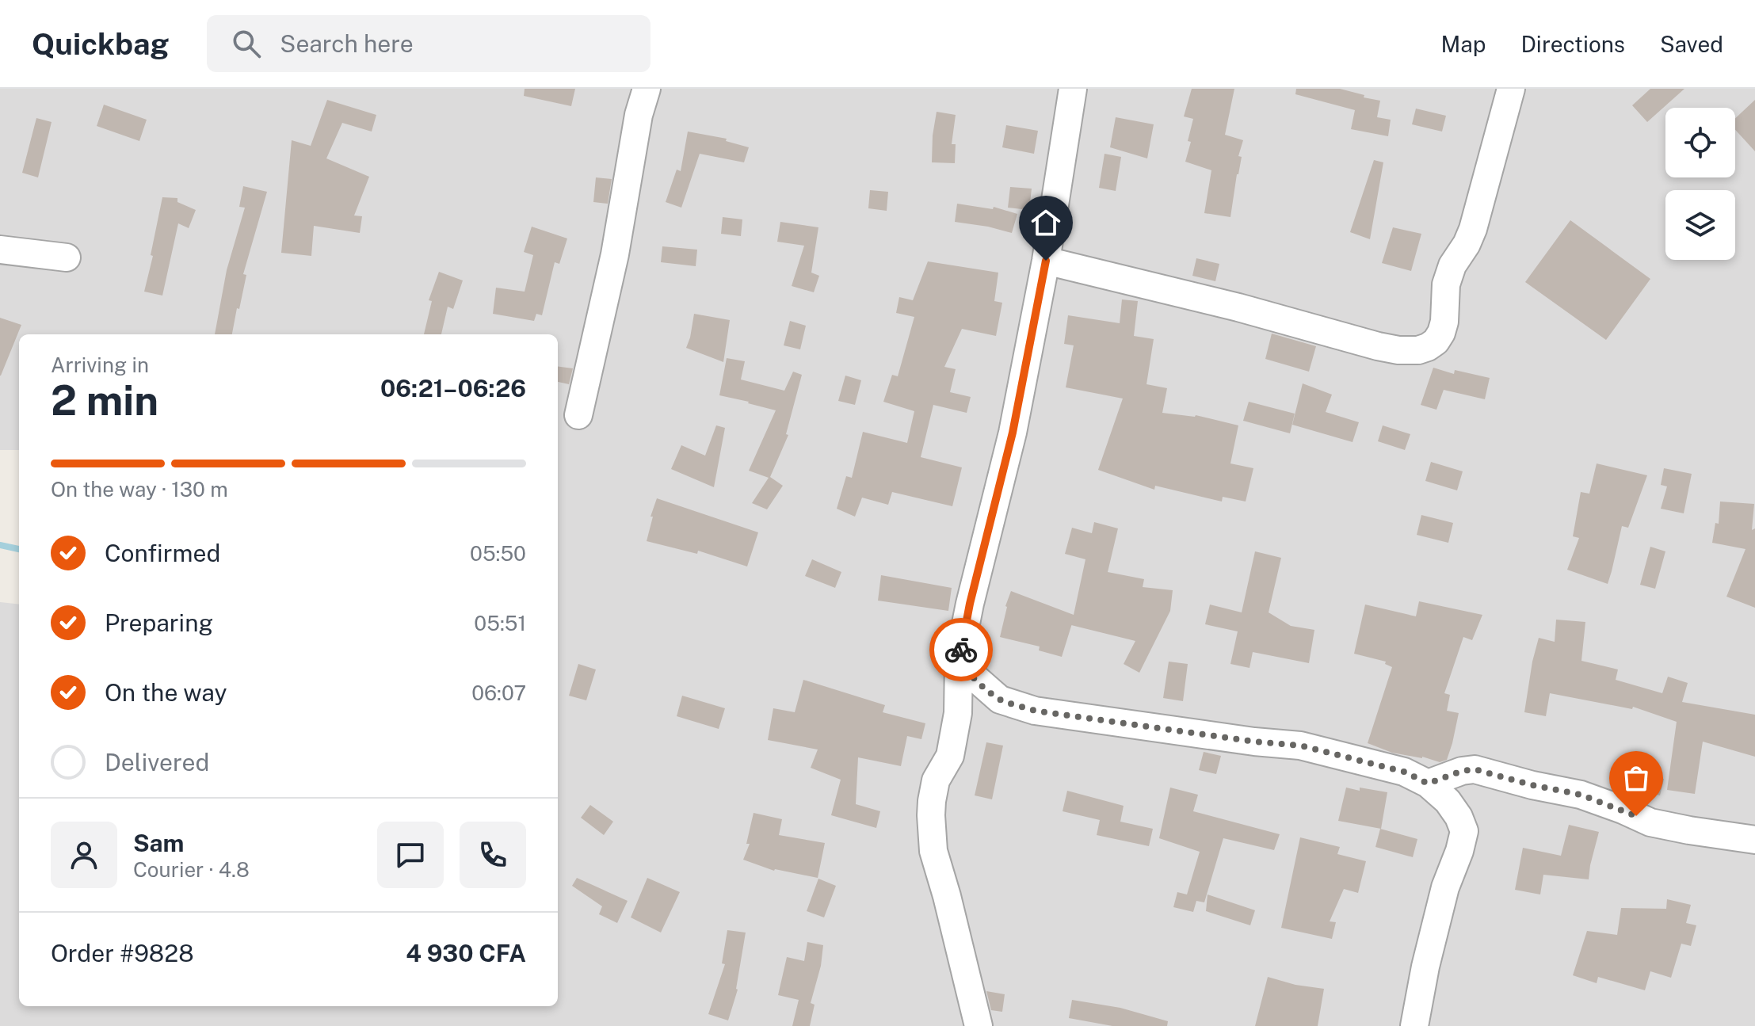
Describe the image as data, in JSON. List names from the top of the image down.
{
  "page": {
    "header": "Quickbag",
    "search": "Search here",
    "nav": ["Map", "Directions", "Saved"],
    "heading": ["2 min", "Arriving in", "06:21–06:26"],
    "panel": [
      "Sam",
      "Courier · 4.8",
      "Order #9828",
      "4 930 CFA"
    ],
    "bar": "On the way · 130 m",
    "list": [
      ["Confirmed", "05:50"],
      ["Preparing", "05:51"],
      ["On the way", "06:07"],
      "Delivered"
    ]
  }
}
